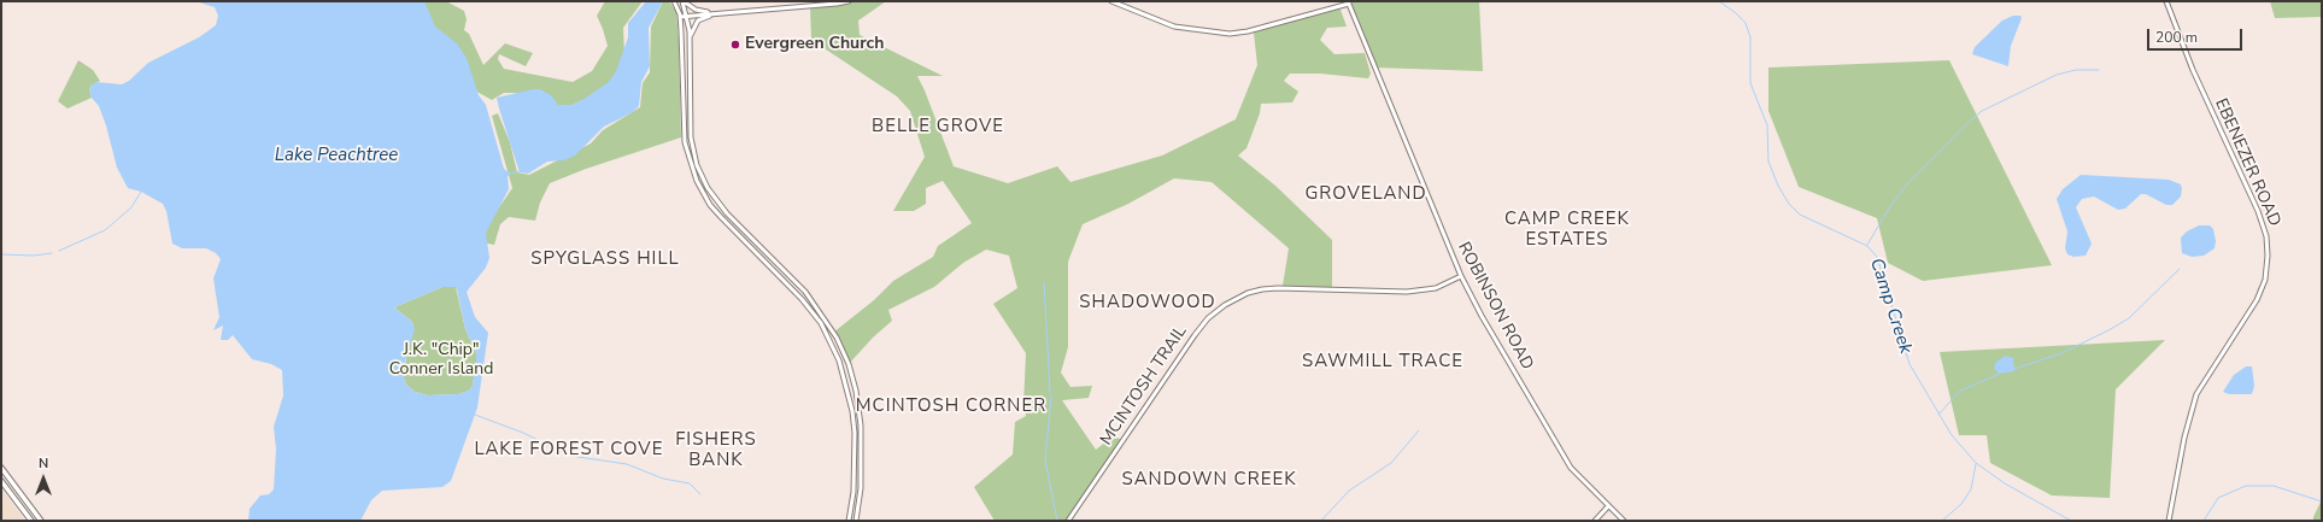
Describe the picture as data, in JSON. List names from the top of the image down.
{
  "streets": {
    "street": ["EBENEZER ROAD", "ROBINSON ROAD", "MCINTOSH TRAIL"]
  },
  "crossings": [
    ["ROBINSON ROAD", "MCINTOSH TRAIL"]
  ],
  "districts": [
    "BELLE GROVE",
    "GROVELAND",
    "CAMP CREEK ESTATES",
    "SPYGLASS HILL",
    "SHADOWOOD",
    "SAWMILL TRACE",
    "MCINTOSH CORNER",
    "FISHERS BANK",
    "LAKE FOREST COVE",
    "SANDOWN CREEK"
  ],
  "water": ["Lake Peachtree", "Camp Creek"],
  "parks": ["J.K. \"Chip\" Conner Island"],
  "places": ["Evergreen Church"],
  "scale_bar": "200 m",
  "north": "top"
}
